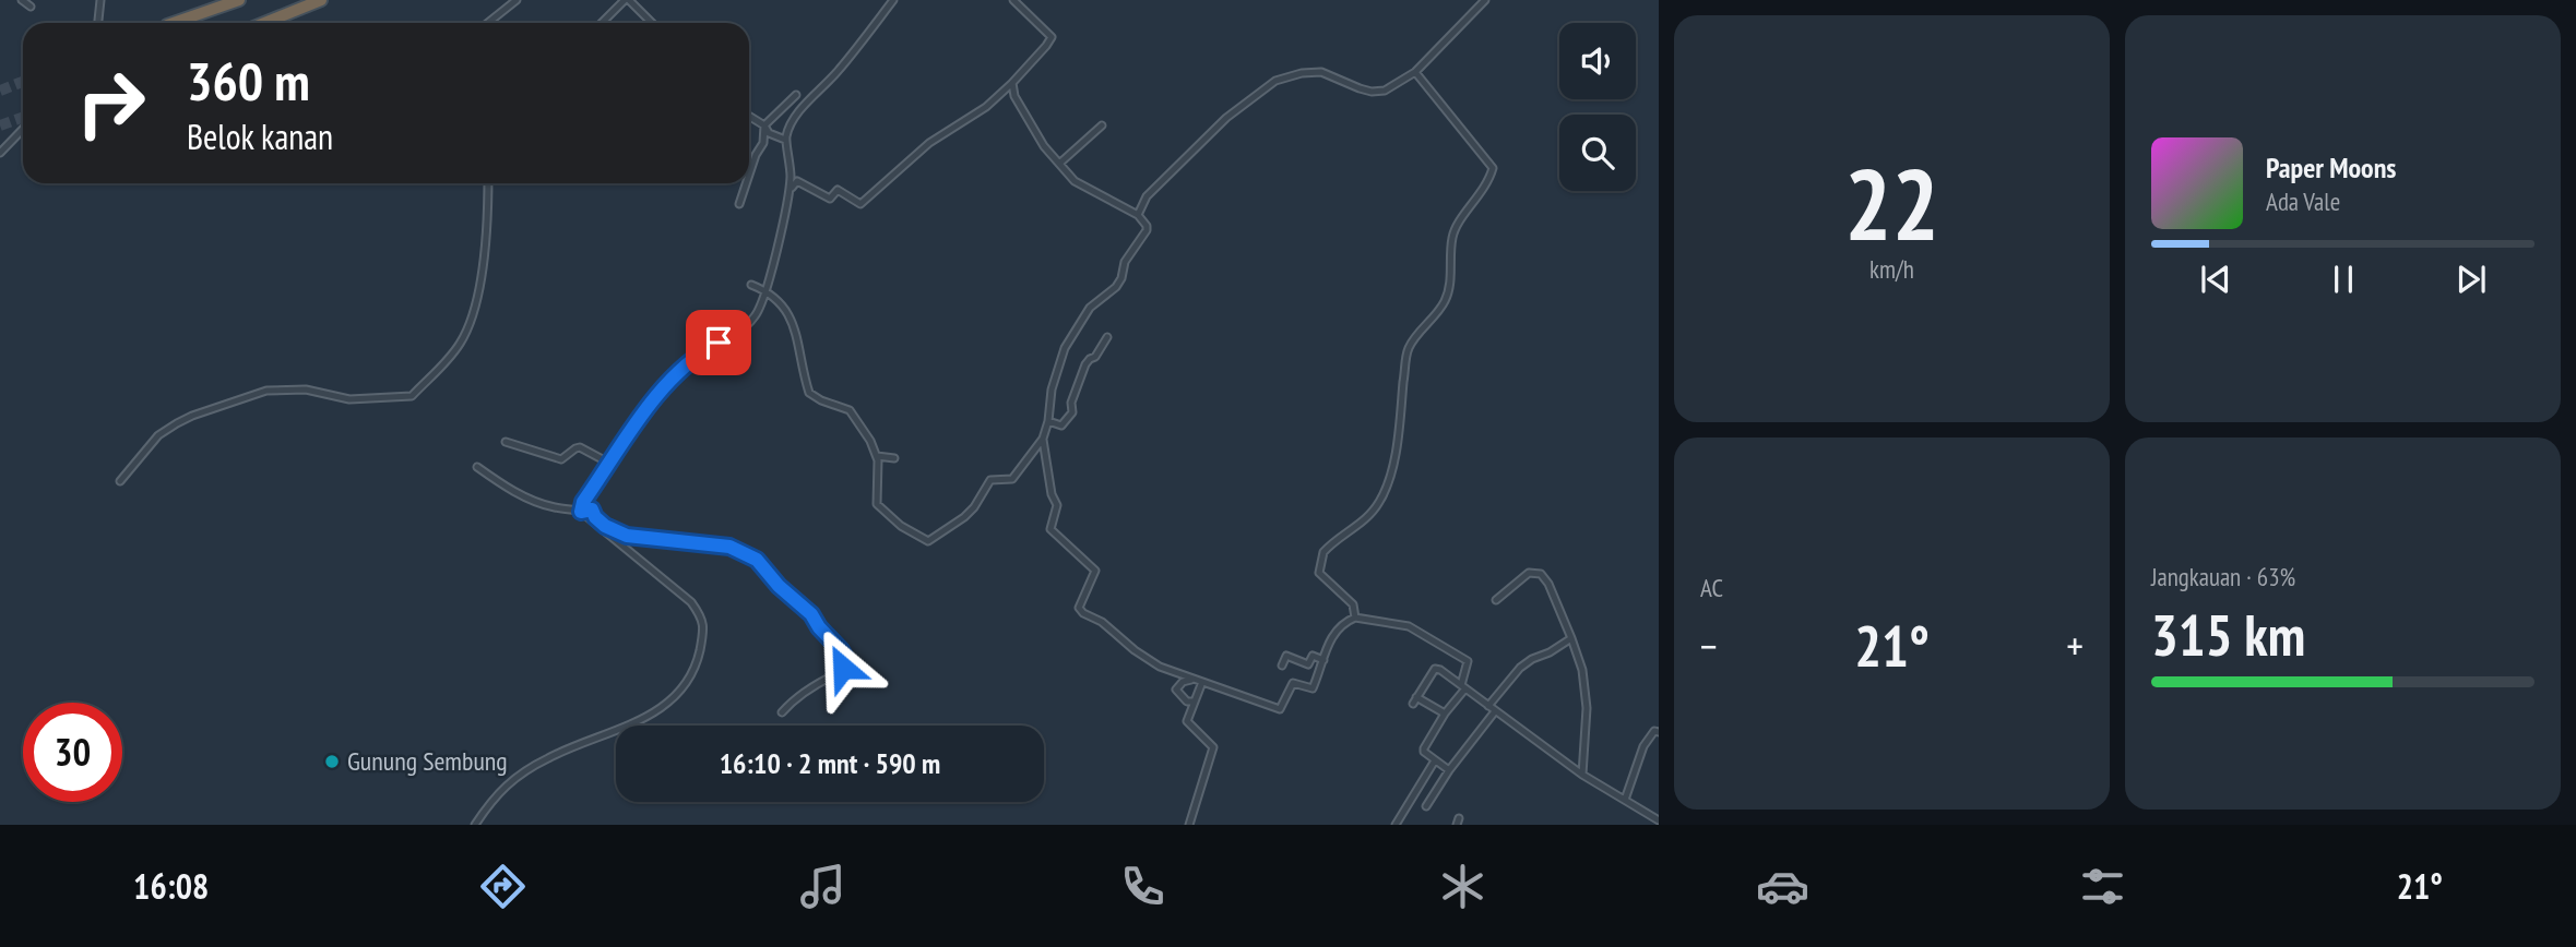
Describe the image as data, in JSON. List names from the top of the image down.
{
  "places": ["Gunung Sembung"],
  "page": {
    "tile": [
      ["22", "km/h"],
      "AC",
      ["Jangkauan · 63%", "315 km"]
    ],
    "turn": ["360 m", "Belok kanan"],
    "song": ["Paper Moons", "Ada Vale"],
    "heat": ["−", "21°", "+"],
    "limit": "30",
    "trip": "16:10 · 2 mnt · 590 m",
    "tabs": ["16:08", "21°"]
  }
}
